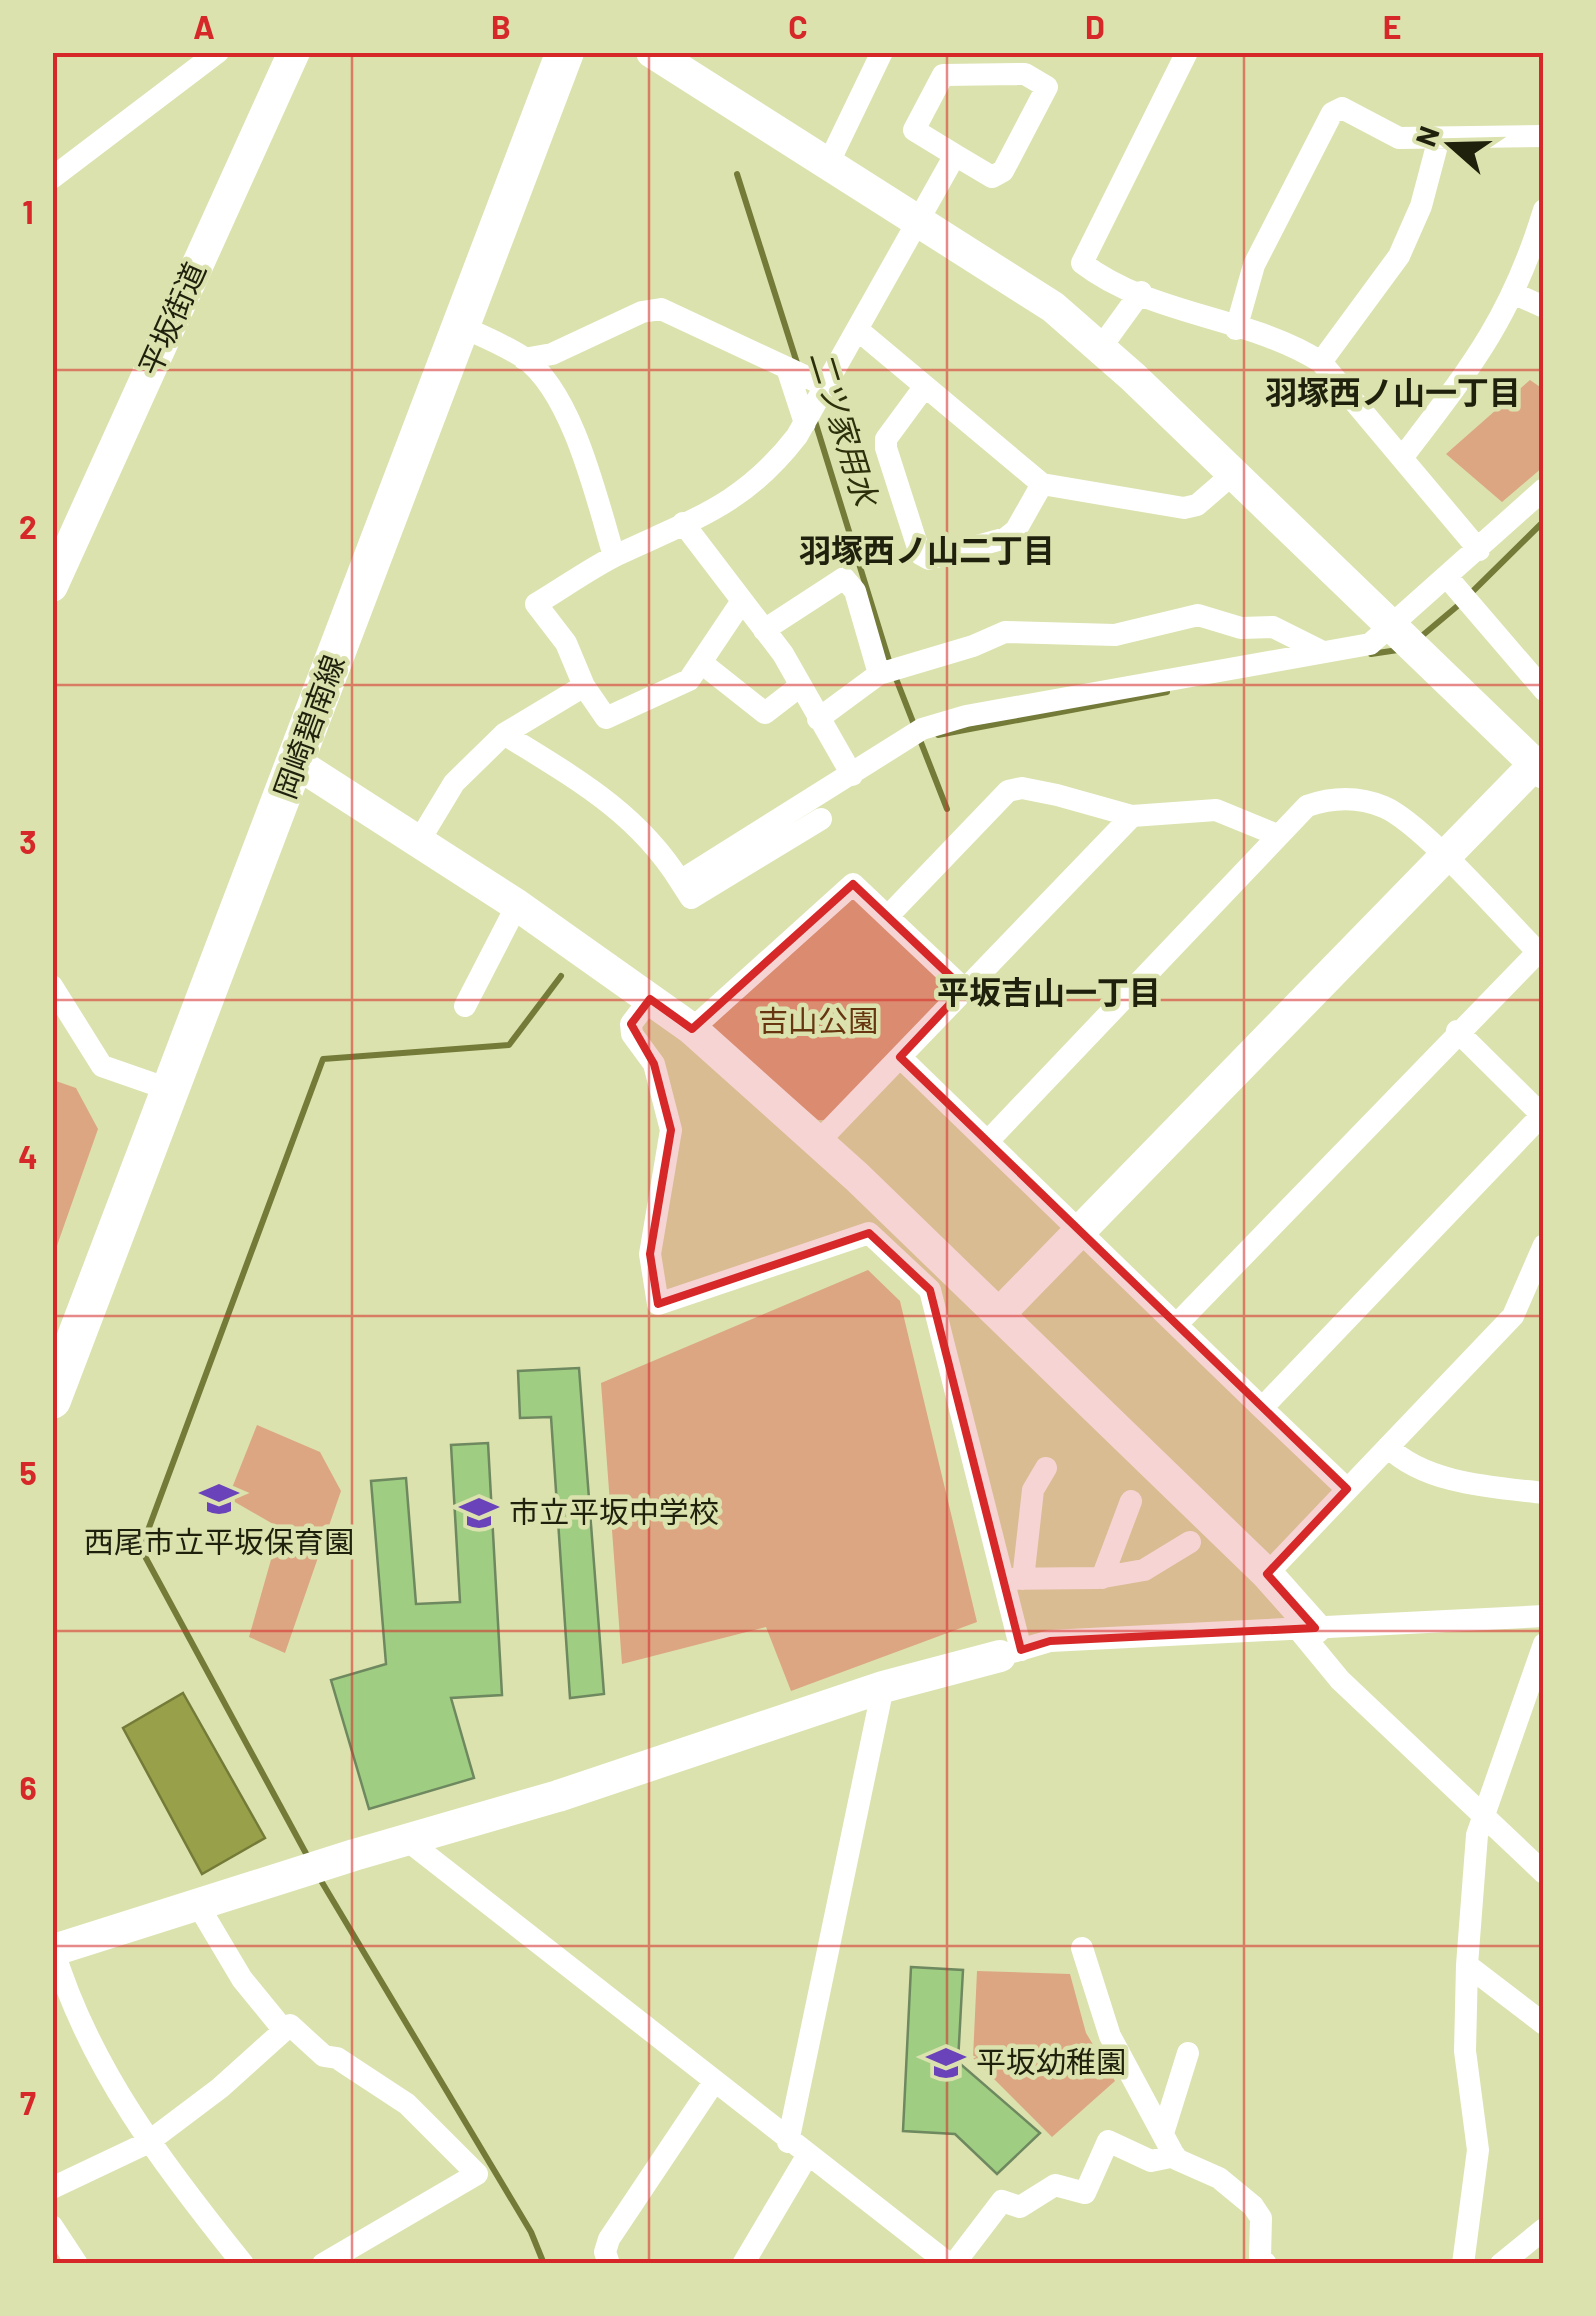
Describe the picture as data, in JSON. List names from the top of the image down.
{
  "streets": {
    "main road": ["岡崎碧南線"],
    "street": ["平坂街道"]
  },
  "districts": ["羽塚西ノ山一丁目", "羽塚西ノ山二丁目", "平坂吉山一丁目"],
  "water": ["二ツ家用水"],
  "parks": ["吉山公園"],
  "places": {
    "school or university": ["西尾市立平坂保育園", "市立平坂中学校", "平坂幼稚園"]
  },
  "north": "left",
  "grid": {
    "columns": [
      "A",
      "B",
      "C",
      "D",
      "E"
    ],
    "rows": [
      "1",
      "2",
      "3",
      "4",
      "5",
      "6",
      "7"
    ]
  }
}
